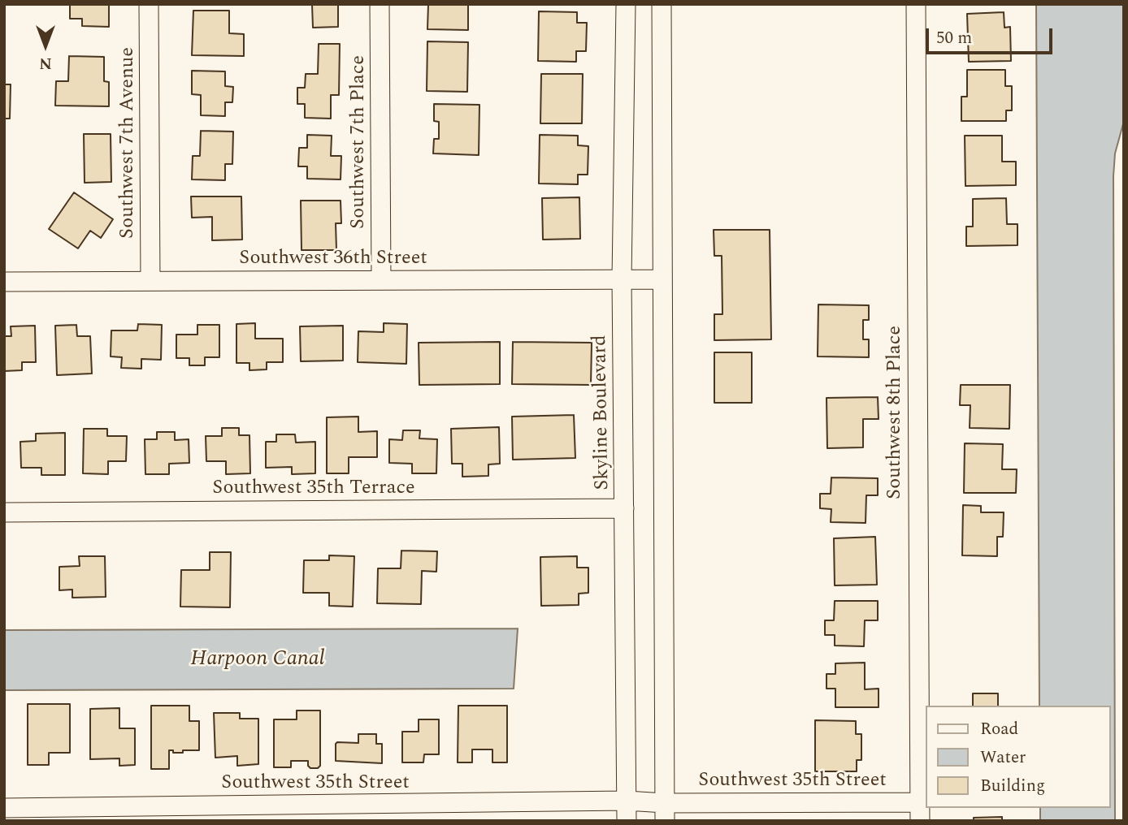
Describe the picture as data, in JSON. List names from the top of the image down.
{
  "streets": {
    "street": [
      "Southwest 7th Place",
      "Southwest 7th Avenue",
      "Southwest 36th Street",
      "Skyline Boulevard",
      "Southwest 8th Place",
      "Southwest 35th Terrace",
      "Southwest 35th Street"
    ]
  },
  "crossings": [
    ["Southwest 7th Place", "Southwest 36th Street"],
    ["Southwest 7th Avenue", "Southwest 36th Street"],
    ["Southwest 36th Street", "Skyline Boulevard"],
    ["Skyline Boulevard", "Southwest 35th Terrace"],
    ["Skyline Boulevard", "Southwest 35th Street"],
    ["Southwest 8th Place", "Southwest 35th Street"]
  ],
  "water": ["Harpoon Canal"],
  "legend": ["Road", "Water", "Building"],
  "scale_bar": "50 m",
  "north": "bottom"
}
